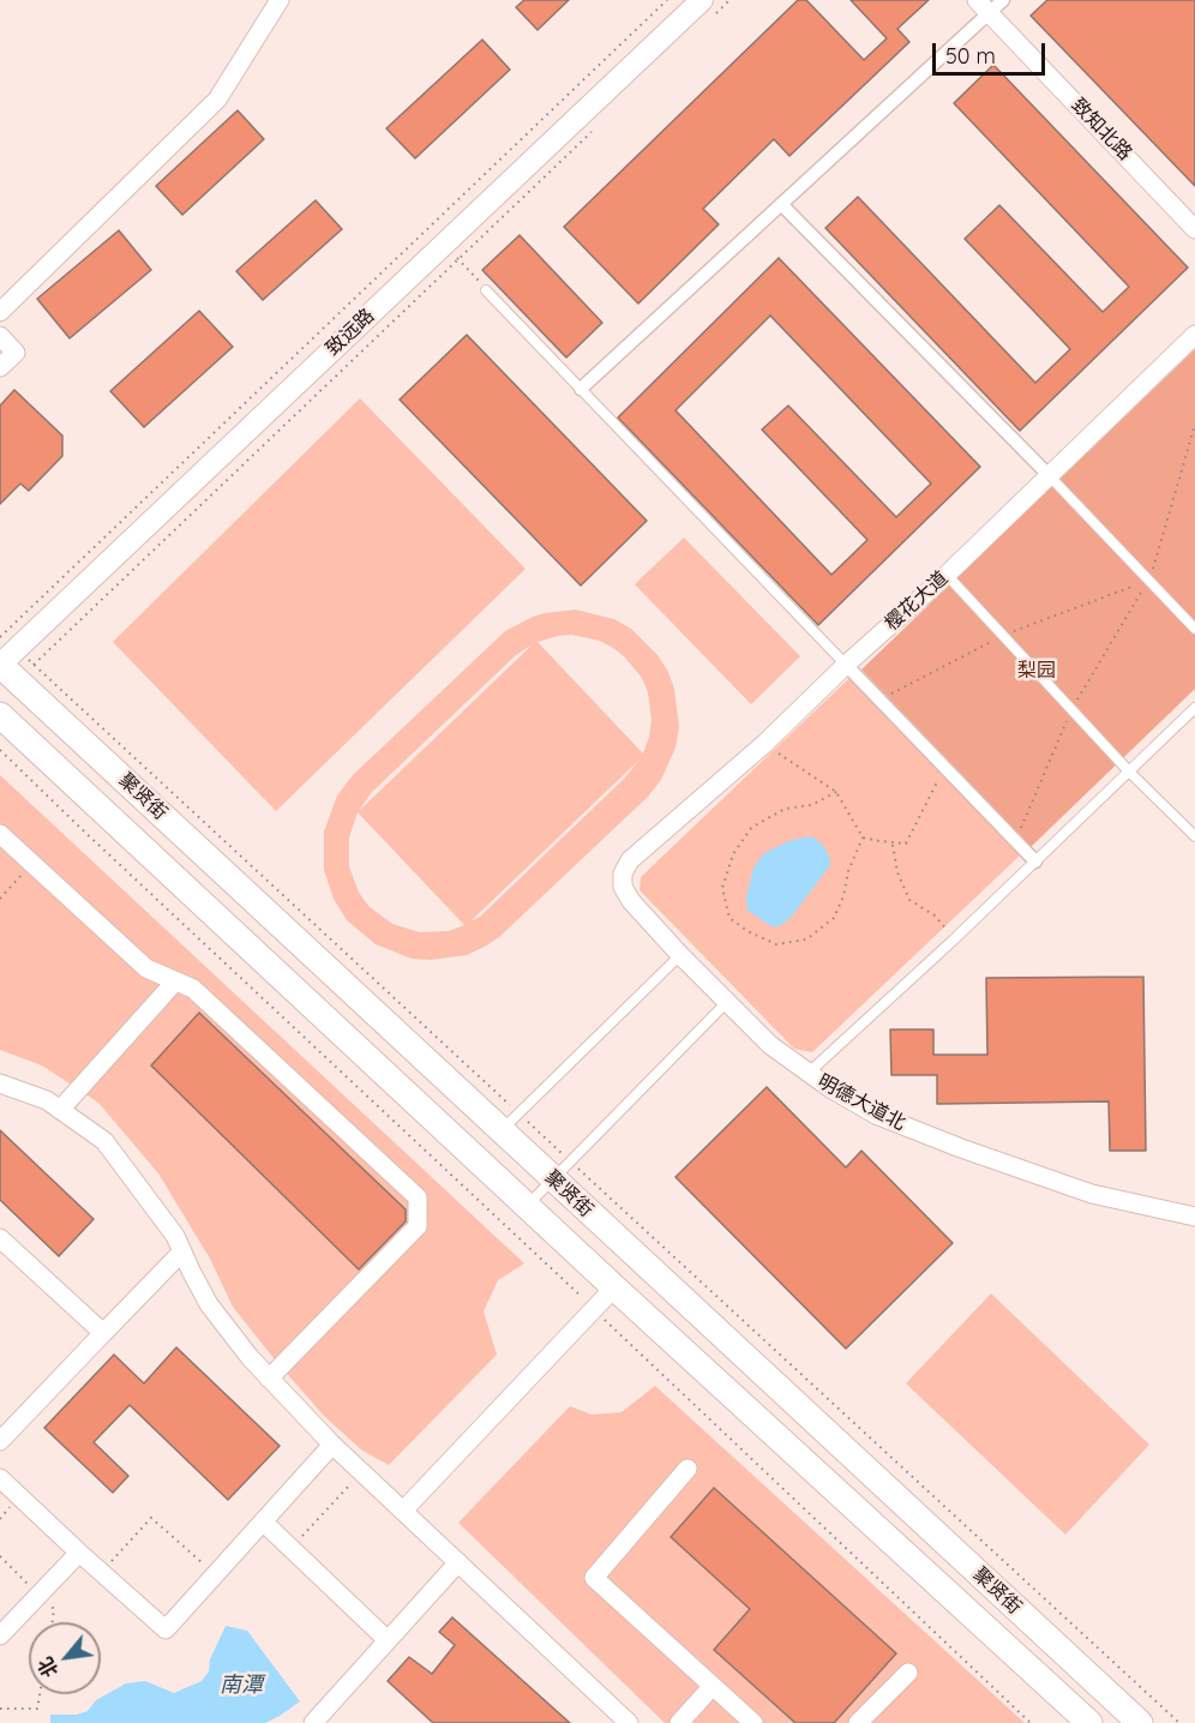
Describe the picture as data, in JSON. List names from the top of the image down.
{
  "streets": {
    "main road": ["聚贤街"],
    "street": [
      "致知北路",
      "致远路",
      "樱花大道",
      "明德大道北"
    ]
  },
  "crossings": [
    ["致远路", "聚贤街"],
    ["樱花大道", "明德大道北"]
  ],
  "water": ["南潭"],
  "parks": ["梨园"],
  "scale_bar": "50 m",
  "north": "bottom left"
}
